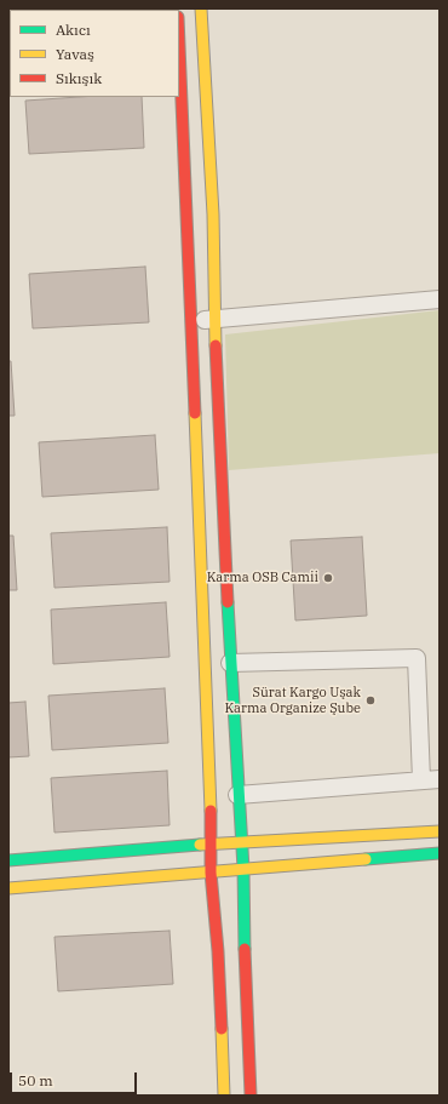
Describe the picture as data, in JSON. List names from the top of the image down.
{
  "places": ["Karma OSB Camii", "Sürat Kargo Uşak Karma Organize Şube"],
  "legend": ["Akıcı", "Yavaş", "Sıkışık"],
  "scale_bar": "50 m"
}
